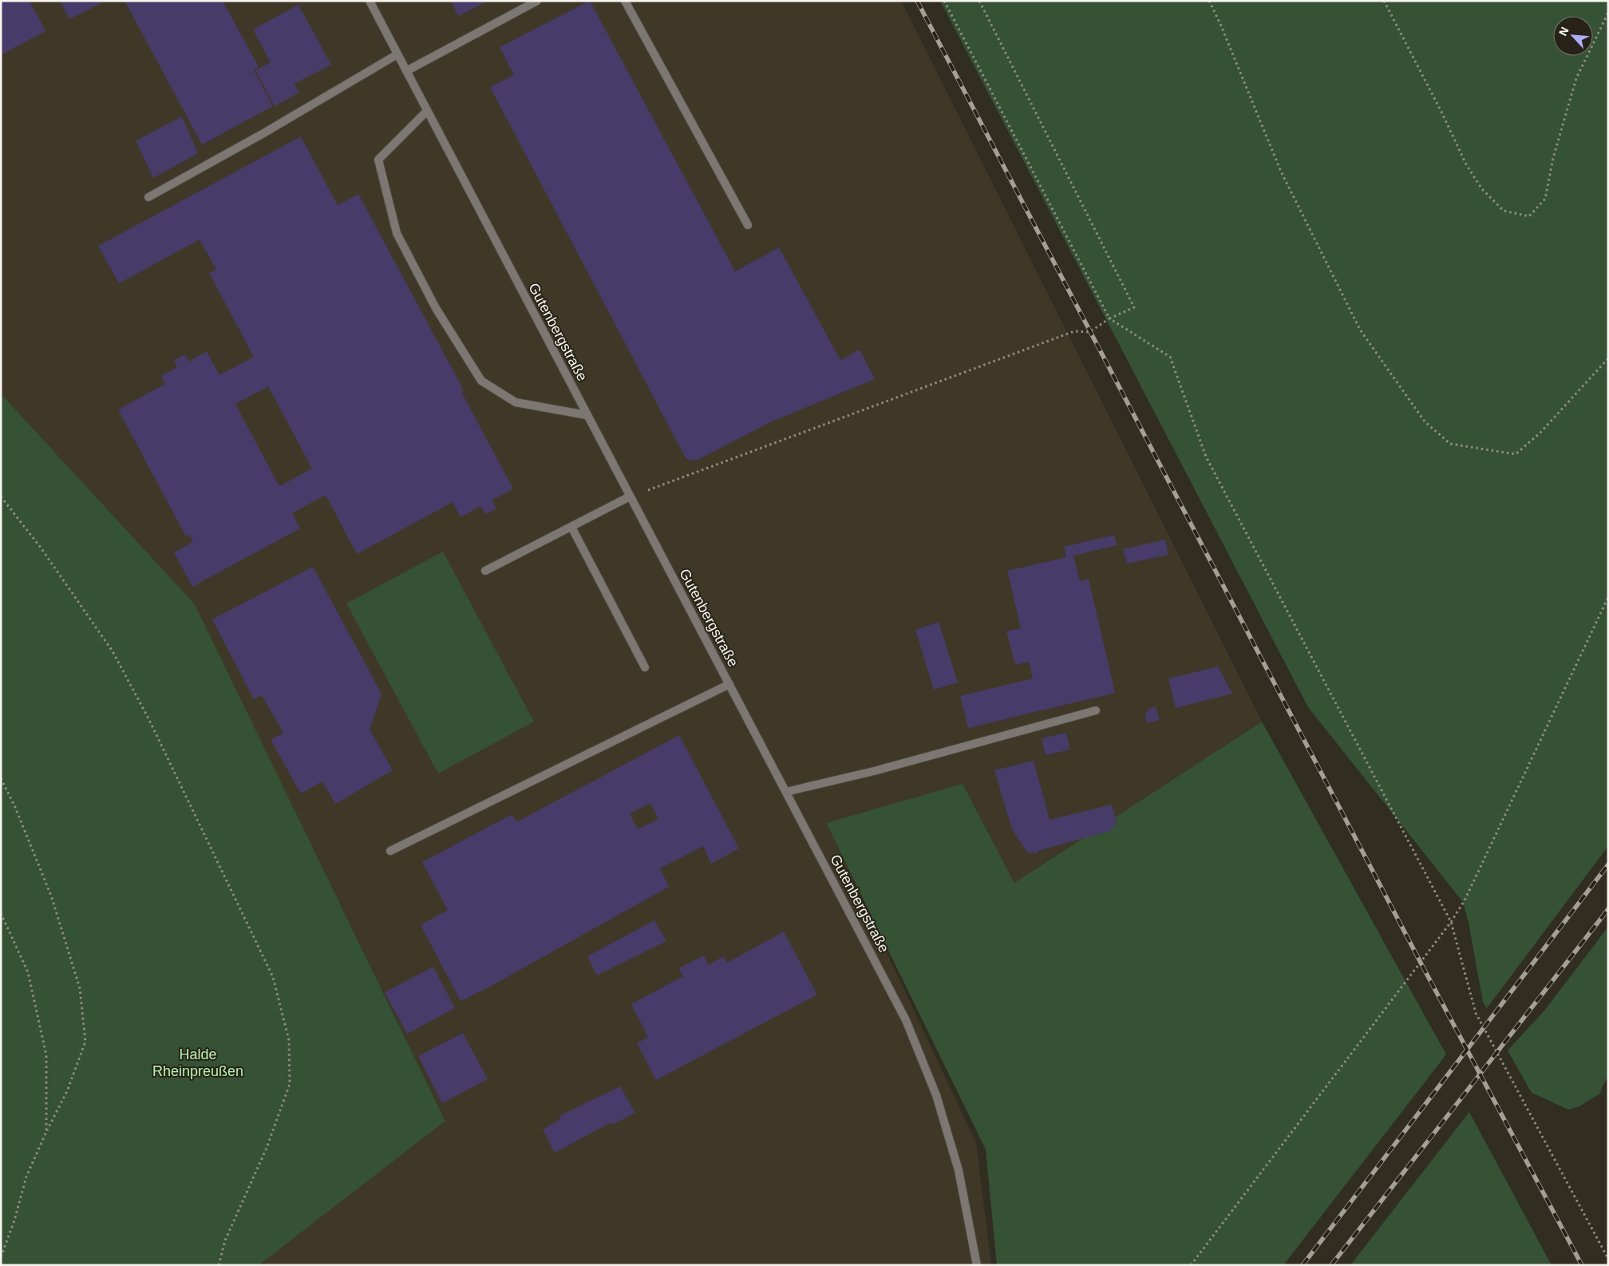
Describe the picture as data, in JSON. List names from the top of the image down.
{
  "streets": {
    "street": ["Gutenbergstraße"]
  },
  "parks": ["Halde Rheinpreußen"],
  "north": "top left"
}
